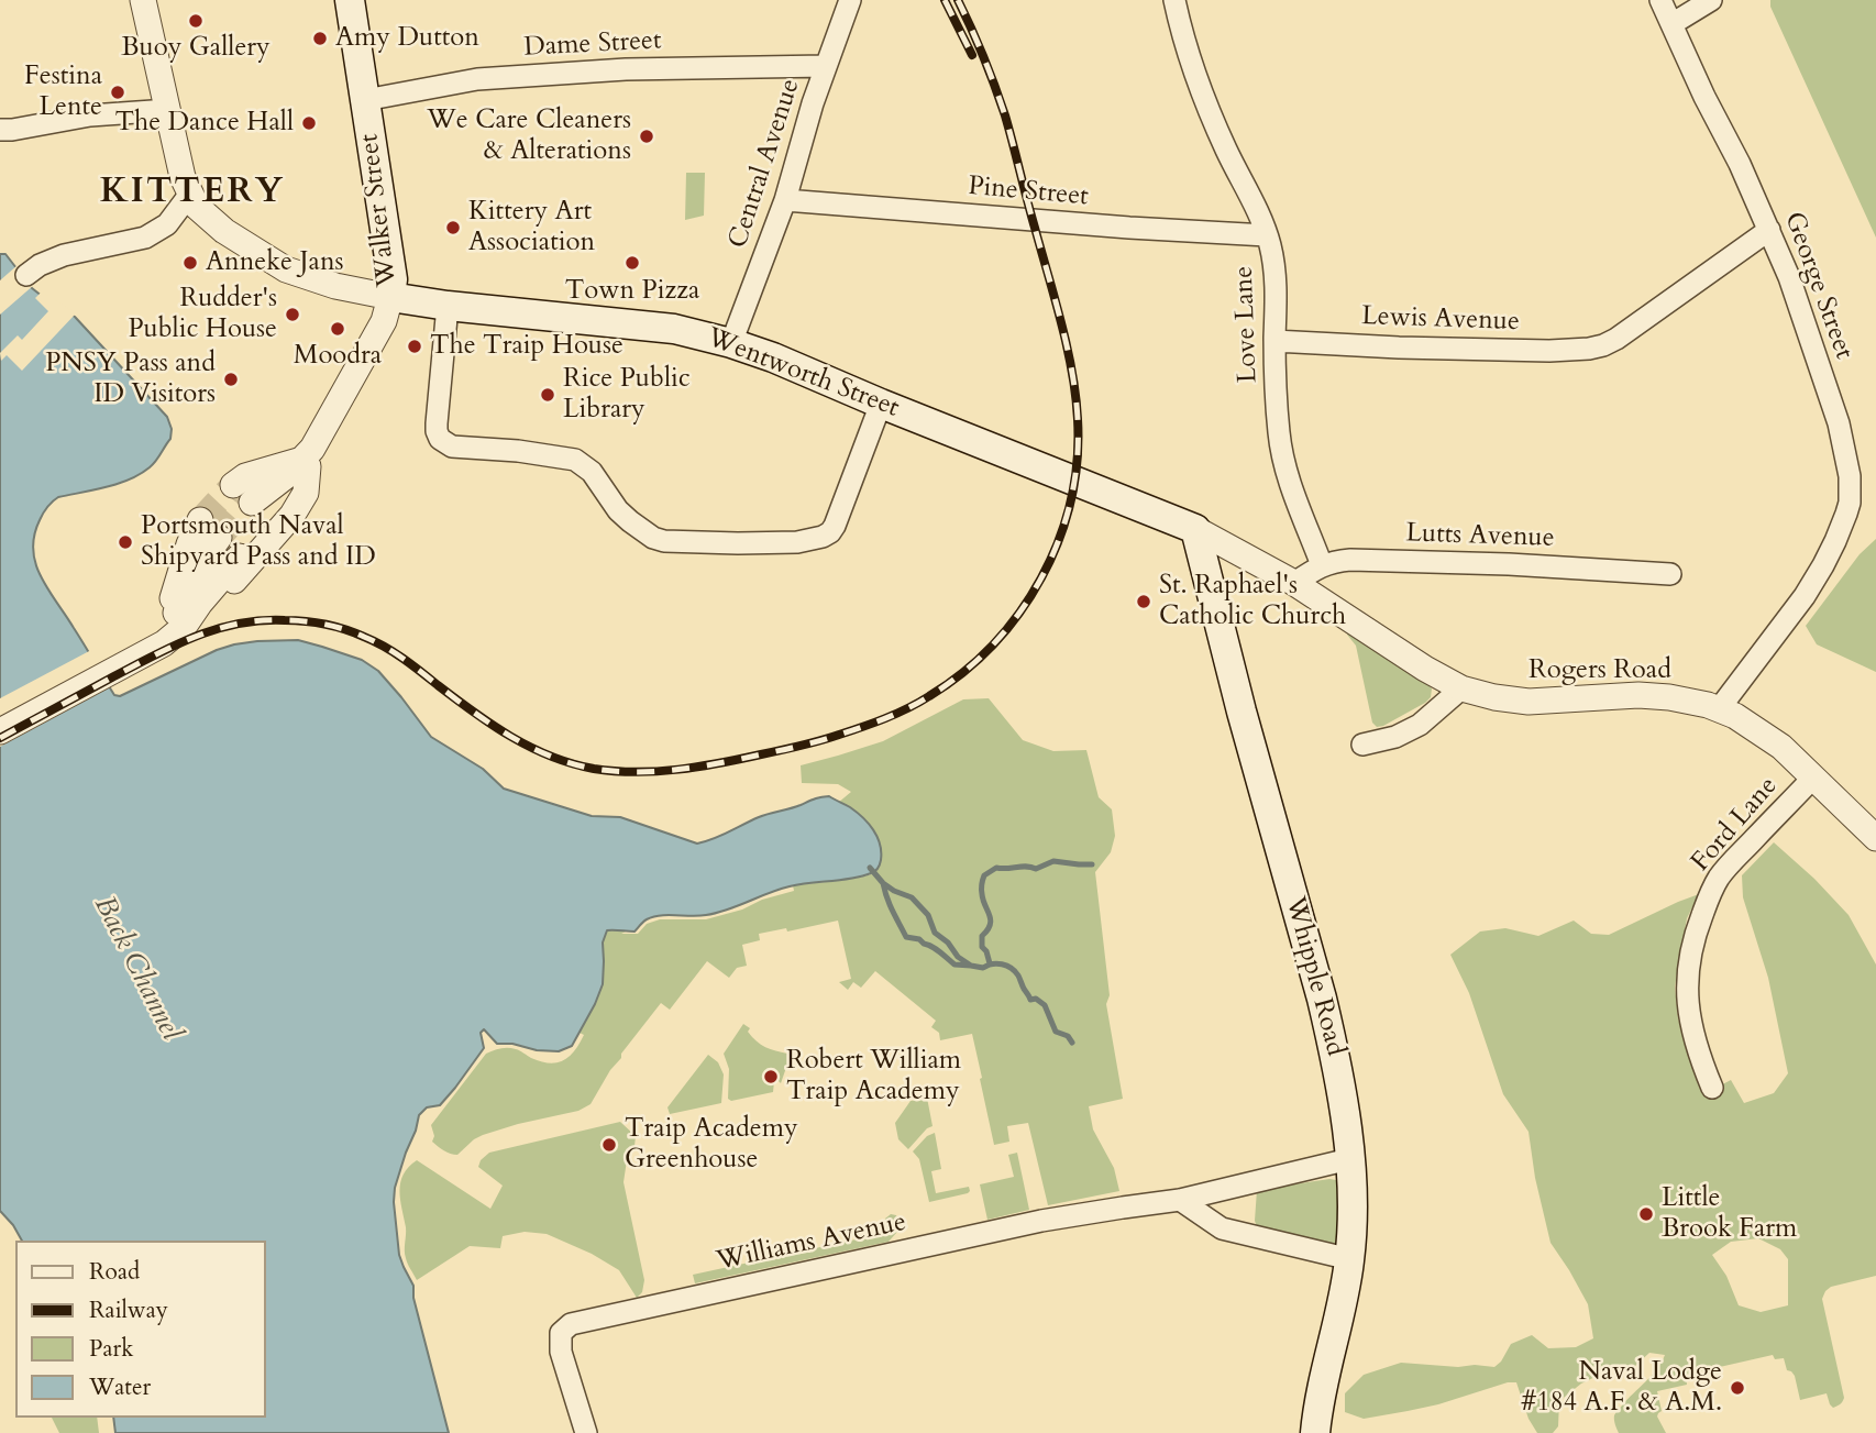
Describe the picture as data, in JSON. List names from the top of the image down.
{
  "streets": {
    "main road": ["Walker Street", "Wentworth Street", "Whipple Road"],
    "street": [
      "Dame Street",
      "Central Avenue",
      "Pine Street",
      "George Street",
      "Lewis Avenue",
      "Love Lane",
      "Lutts Avenue",
      "Rogers Road",
      "Ford Lane",
      "Williams Avenue"
    ]
  },
  "crossings": [
    ["Dame Street", "Central Avenue"],
    ["Dame Street", "Walker Street"],
    ["Central Avenue", "Pine Street"],
    ["Central Avenue", "Wentworth Street"],
    ["Pine Street", "Love Lane"],
    ["Walker Street", "Wentworth Street"],
    ["George Street", "Lewis Avenue"],
    ["George Street", "Rogers Road"],
    ["Lewis Avenue", "Love Lane"],
    ["Love Lane", "Lutts Avenue"],
    ["Wentworth Street", "Rogers Road"],
    ["Wentworth Street", "Whipple Road"],
    ["Lutts Avenue", "Rogers Road"],
    ["Rogers Road", "Ford Lane"],
    ["Rogers Road", "Whipple Road"],
    ["Whipple Road", "Williams Avenue"]
  ],
  "districts": ["KITTERY"],
  "water": ["Back Channel"],
  "places": [
    "Buoy Gallery",
    "Amy Dutton",
    "Festina Lente",
    "The Dance Hall",
    "We Care Cleaners & Alterations",
    "Kittery Art Association",
    "Anneke Jans",
    "Town Pizza",
    "Rudder's Public House",
    "Moodra",
    "The Traip House",
    "PNSY Pass and ID Visitors",
    "Rice Public Library",
    "Portsmouth Naval Shipyard Pass and ID",
    "St. Raphael's Catholic Church",
    "Robert William Traip Academy",
    "Traip Academy Greenhouse",
    "Little Brook Farm",
    "Naval Lodge #184 A.F. & A.M."
  ],
  "legend": [
    "Road",
    "Railway",
    "Park",
    "Water"
  ]
}
